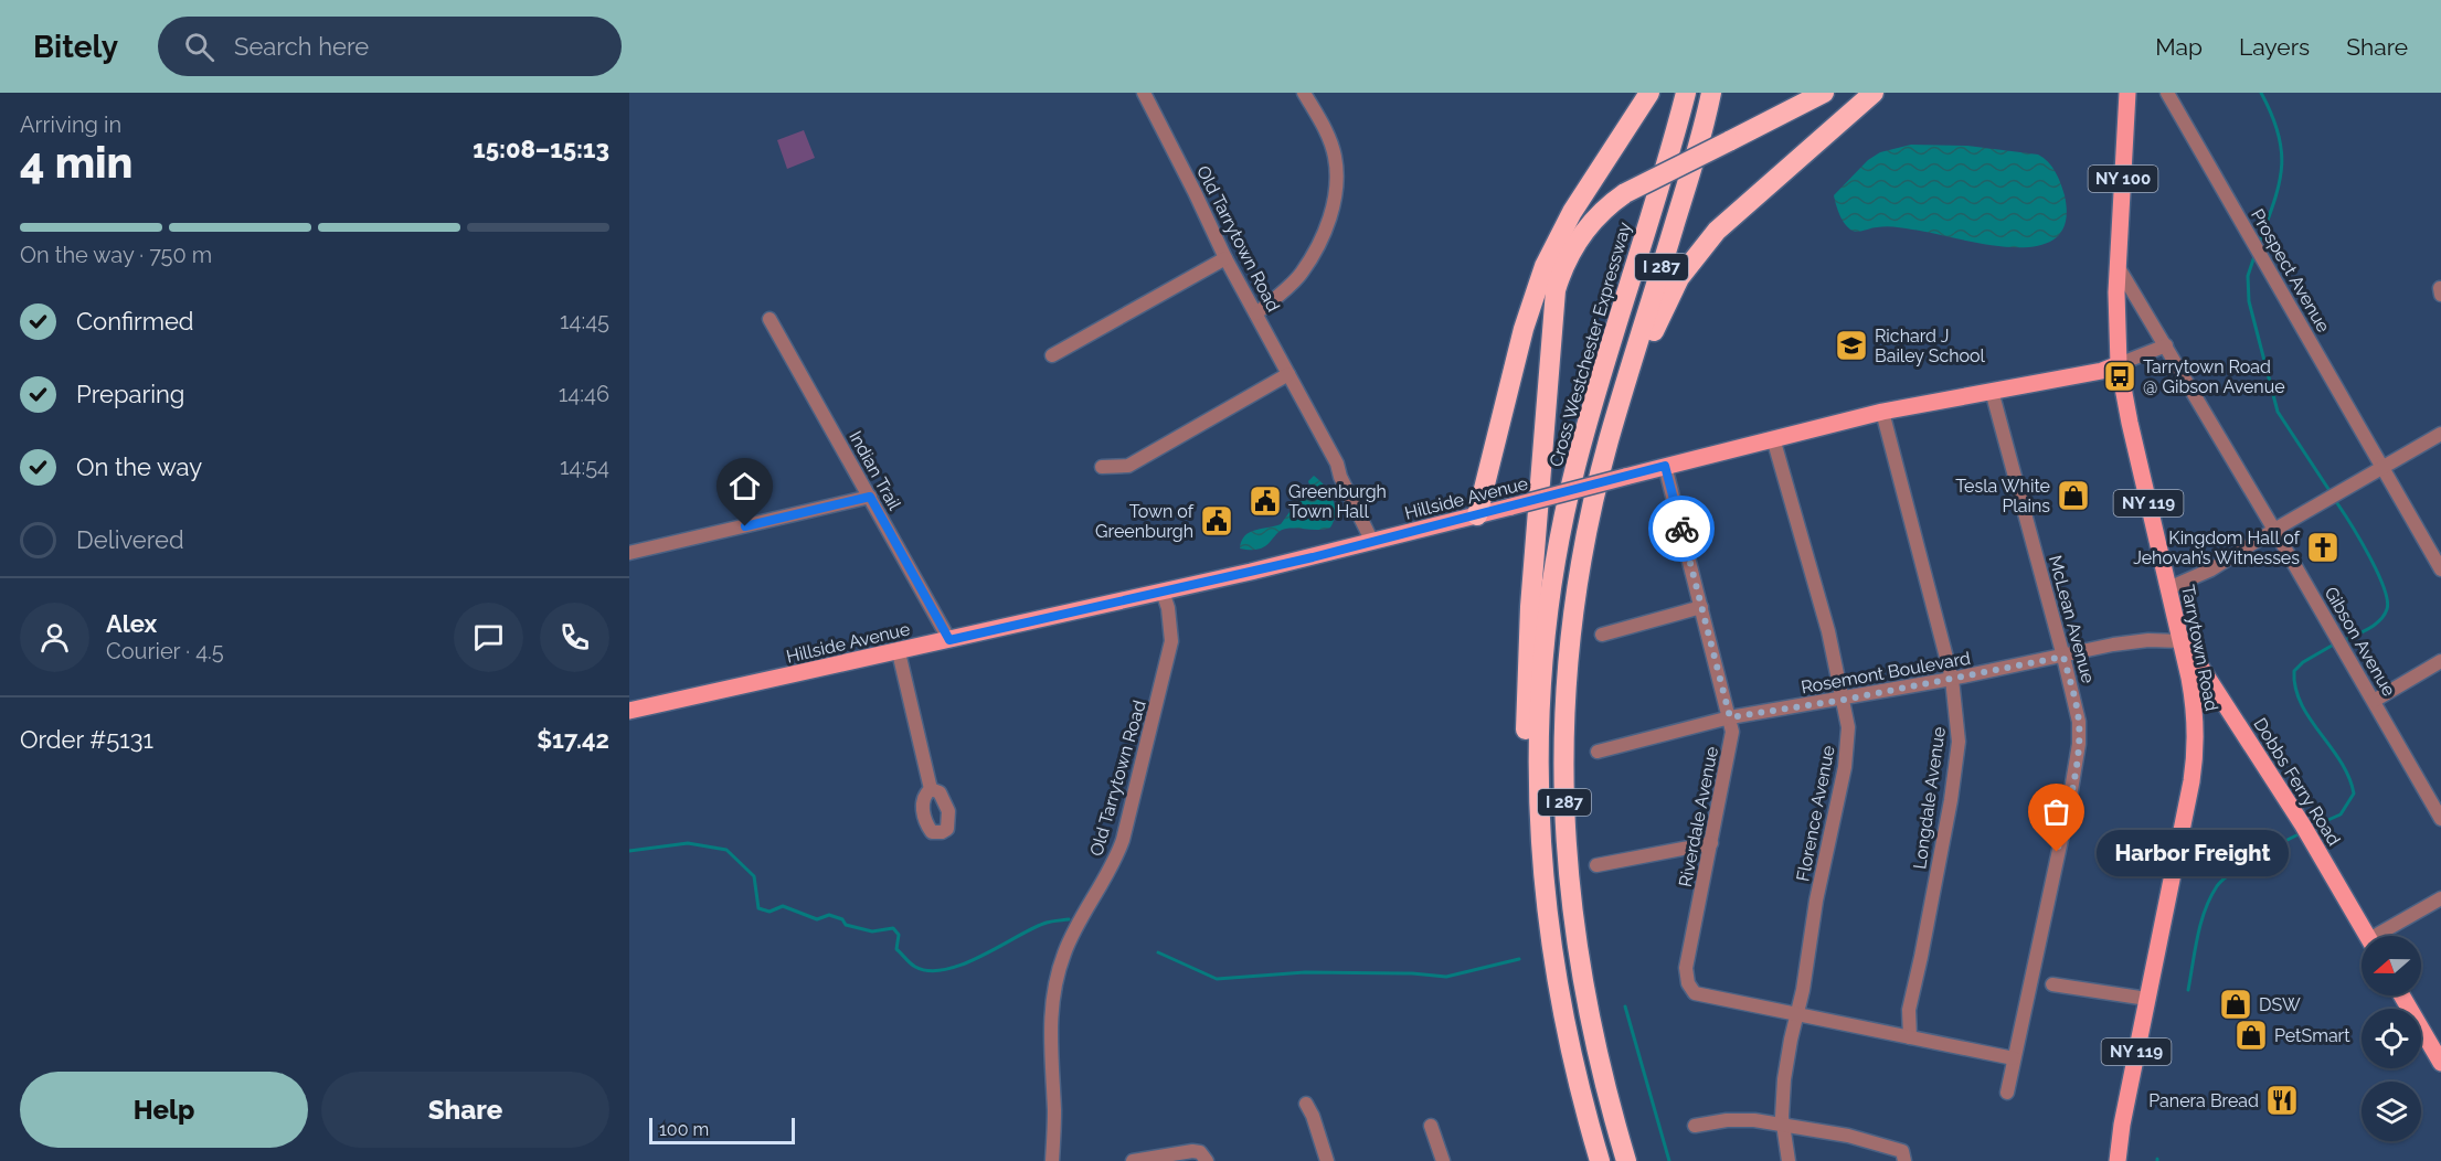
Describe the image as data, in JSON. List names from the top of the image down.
{
  "streets": {
    "highway": ["I 287", "Cross Westchester Expressway"],
    "main road": [
      "NY 100",
      "Hillside Avenue",
      "NY 119",
      "Tarrytown Road",
      "Dobbs Ferry Road"
    ],
    "street": [
      "Old Tarrytown Road",
      "Prospect Avenue",
      "Indian Trail",
      "McLean Avenue",
      "Gibson Avenue",
      "Rosemont Boulevard",
      "Longdale Avenue",
      "Florence Avenue",
      "Riverdale Avenue"
    ]
  },
  "crossings": [
    ["Old Tarrytown Road", "Hillside Avenue"],
    ["Indian Trail", "Hillside Avenue"],
    ["Hillside Avenue", "McLean Avenue"],
    ["Hillside Avenue", "Tarrytown Road"],
    ["Hillside Avenue", "Longdale Avenue"],
    ["Hillside Avenue", "Florence Avenue"],
    ["Hillside Avenue", "Riverdale Avenue"],
    ["McLean Avenue", "Rosemont Boulevard"],
    ["Gibson Avenue", "Tarrytown Road"],
    ["Tarrytown Road", "Rosemont Boulevard"],
    ["Tarrytown Road", "Dobbs Ferry Road"],
    ["Rosemont Boulevard", "Dobbs Ferry Road"],
    ["Rosemont Boulevard", "Longdale Avenue"],
    ["Rosemont Boulevard", "Florence Avenue"],
    ["Rosemont Boulevard", "Riverdale Avenue"],
    ["Florence Avenue", "Riverdale Avenue"]
  ],
  "places": {
    "school or university": ["Richard J Bailey School"],
    "bus stop": ["Tarrytown Road @ Gibson Avenue"],
    "shop": ["Tesla White Plains", "DSW", "PetSmart"],
    "public building": ["Greenburgh Town Hall", "Town of Greenburgh"],
    "church": ["Kingdom Hall of Jehovah’s Witnesses"],
    "other": ["Harbor Freight"],
    "restaurant": ["Panera Bread"]
  },
  "scale_bar": "100 m",
  "north": "left",
  "page": {
    "header": "Bitely",
    "search": "Search here",
    "nav": ["Map", "Layers", "Share"],
    "heading": ["4 min", "Arriving in", "15:08–15:13"],
    "panel": [
      "Alex",
      "Courier · 4.5",
      "Order #5131",
      "$17.42"
    ],
    "bar": "On the way · 750 m",
    "list": [
      ["Confirmed", "14:45"],
      ["Preparing", "14:46"],
      ["On the way", "14:54"],
      "Delivered"
    ],
    "bubble": "Harbor Freight",
    "buttons": ["Help", "Share"],
    "scale": "100 m"
  }
}
